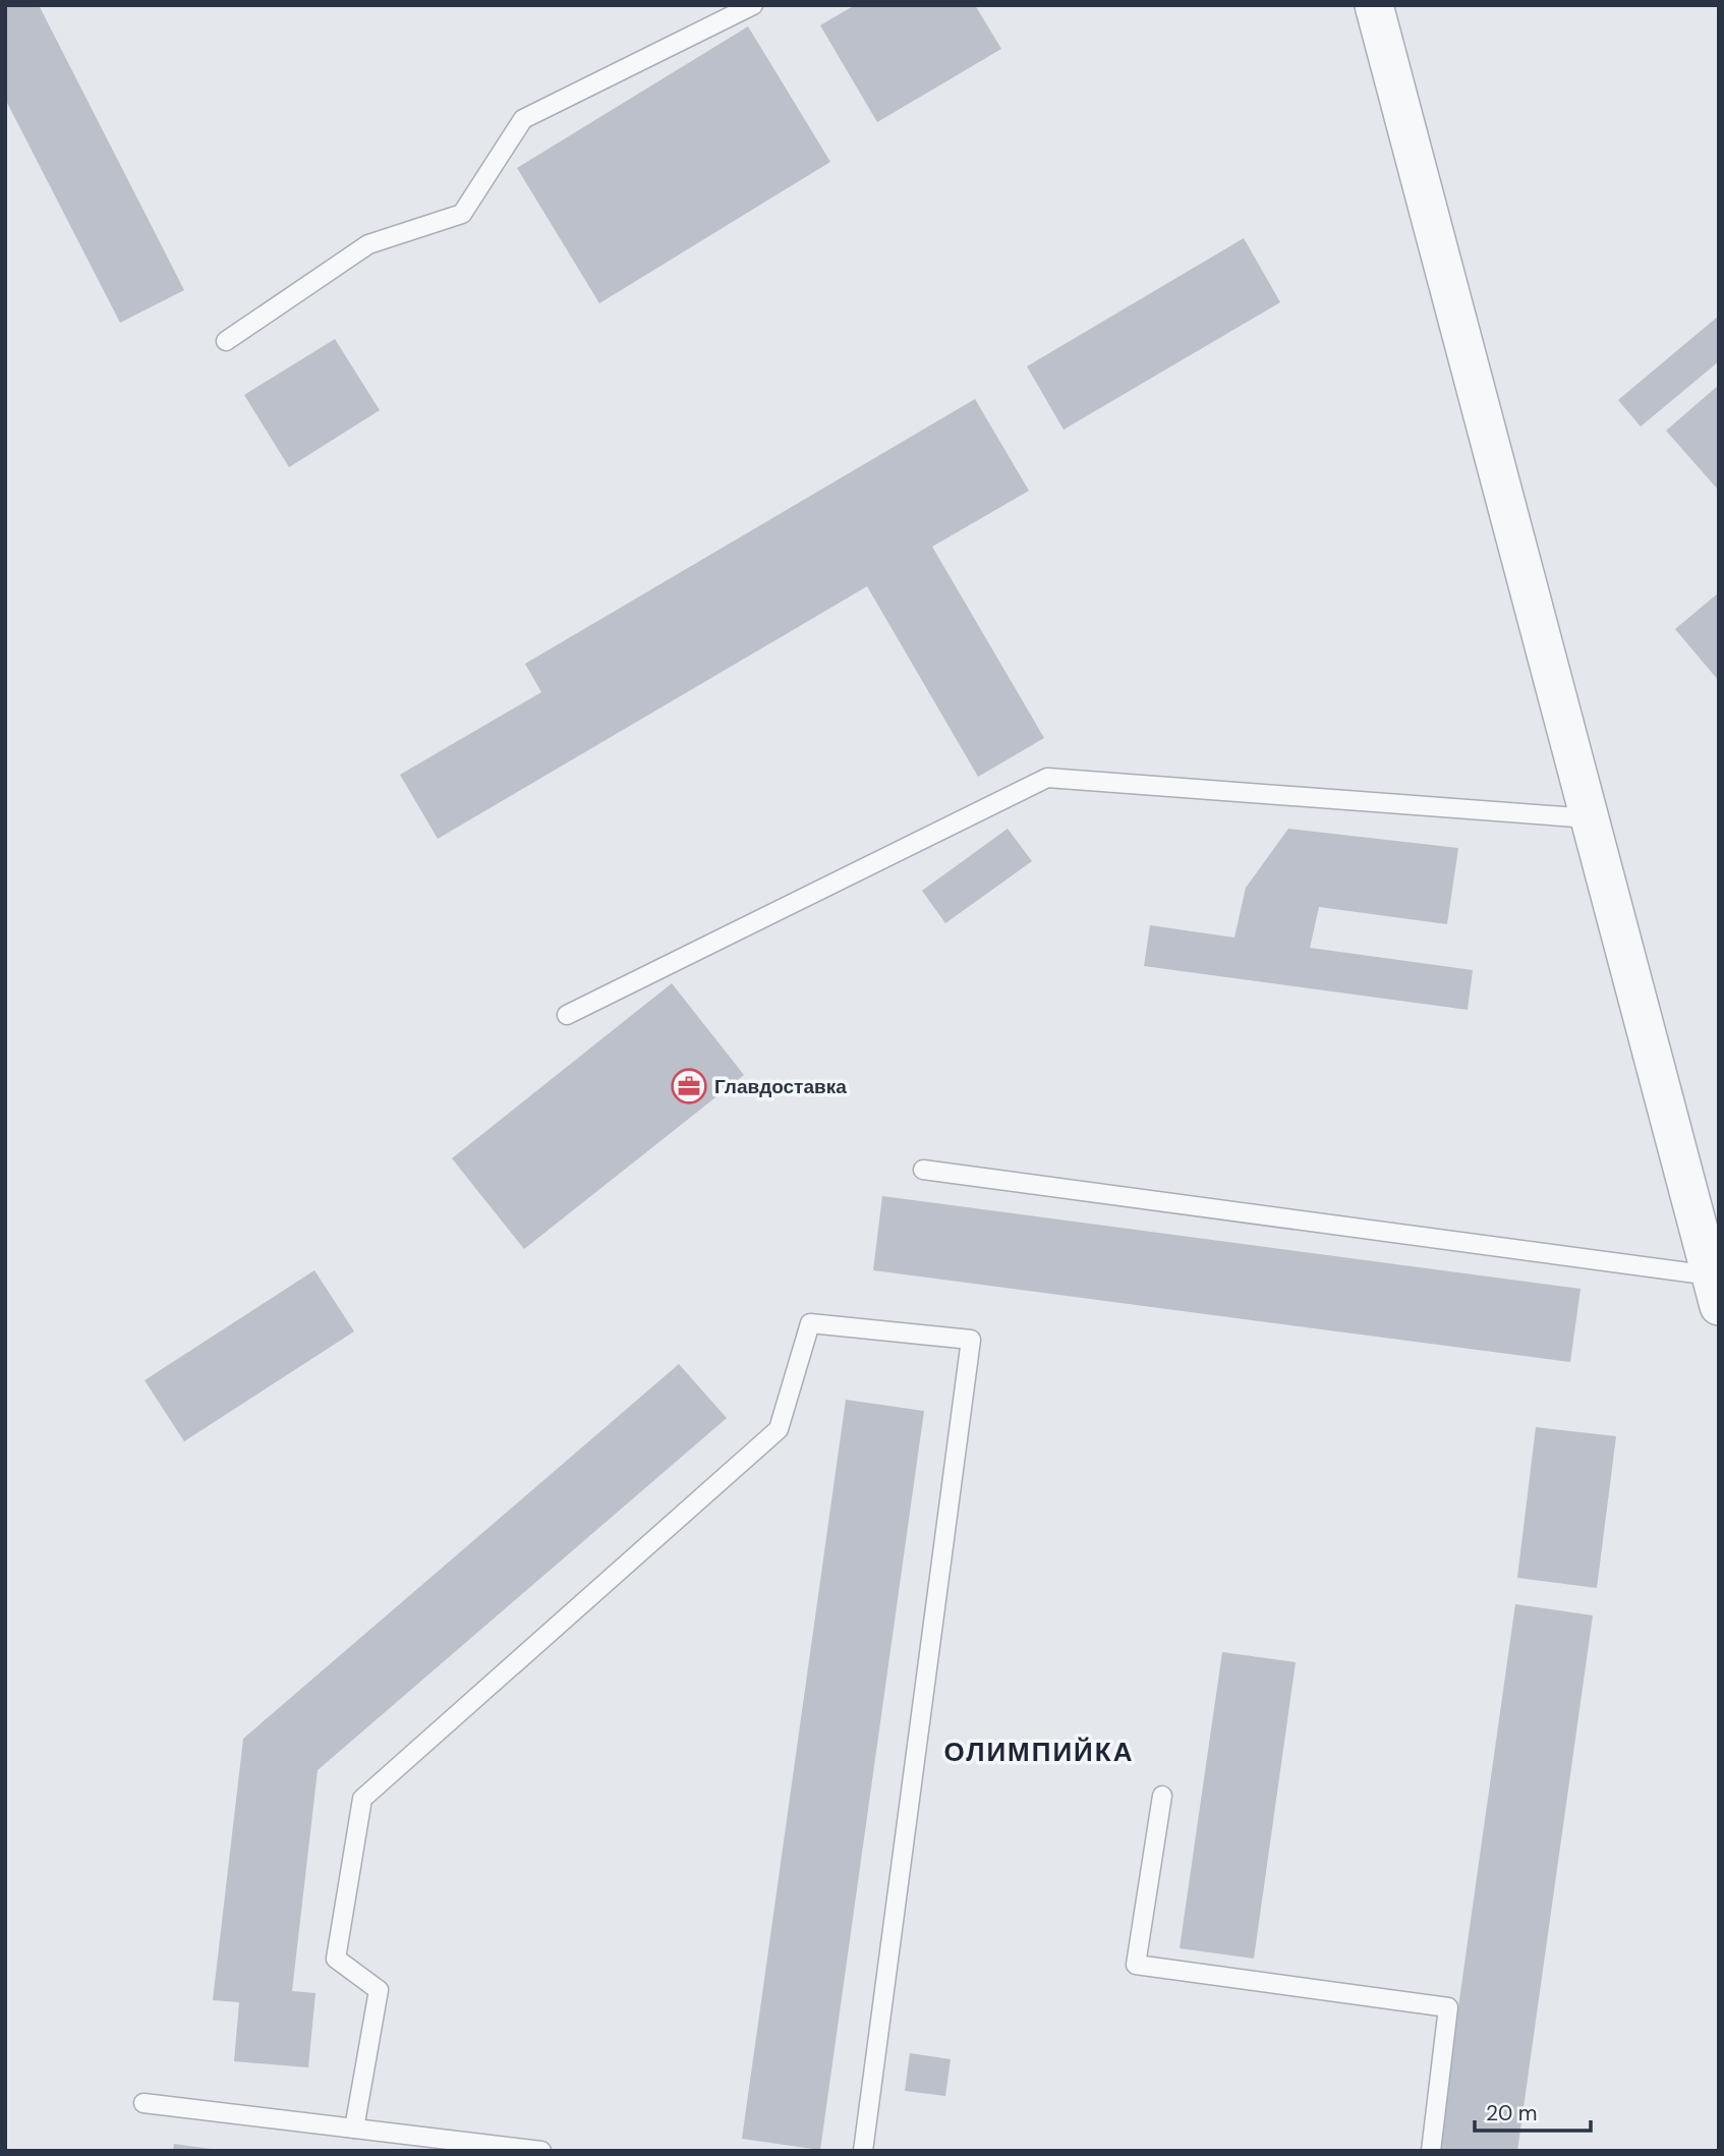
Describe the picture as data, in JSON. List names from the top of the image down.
{
  "districts": ["ОЛИМПИЙКА"],
  "places": {
    "office": ["Главдоставка"]
  },
  "scale_bar": "20 m"
}
